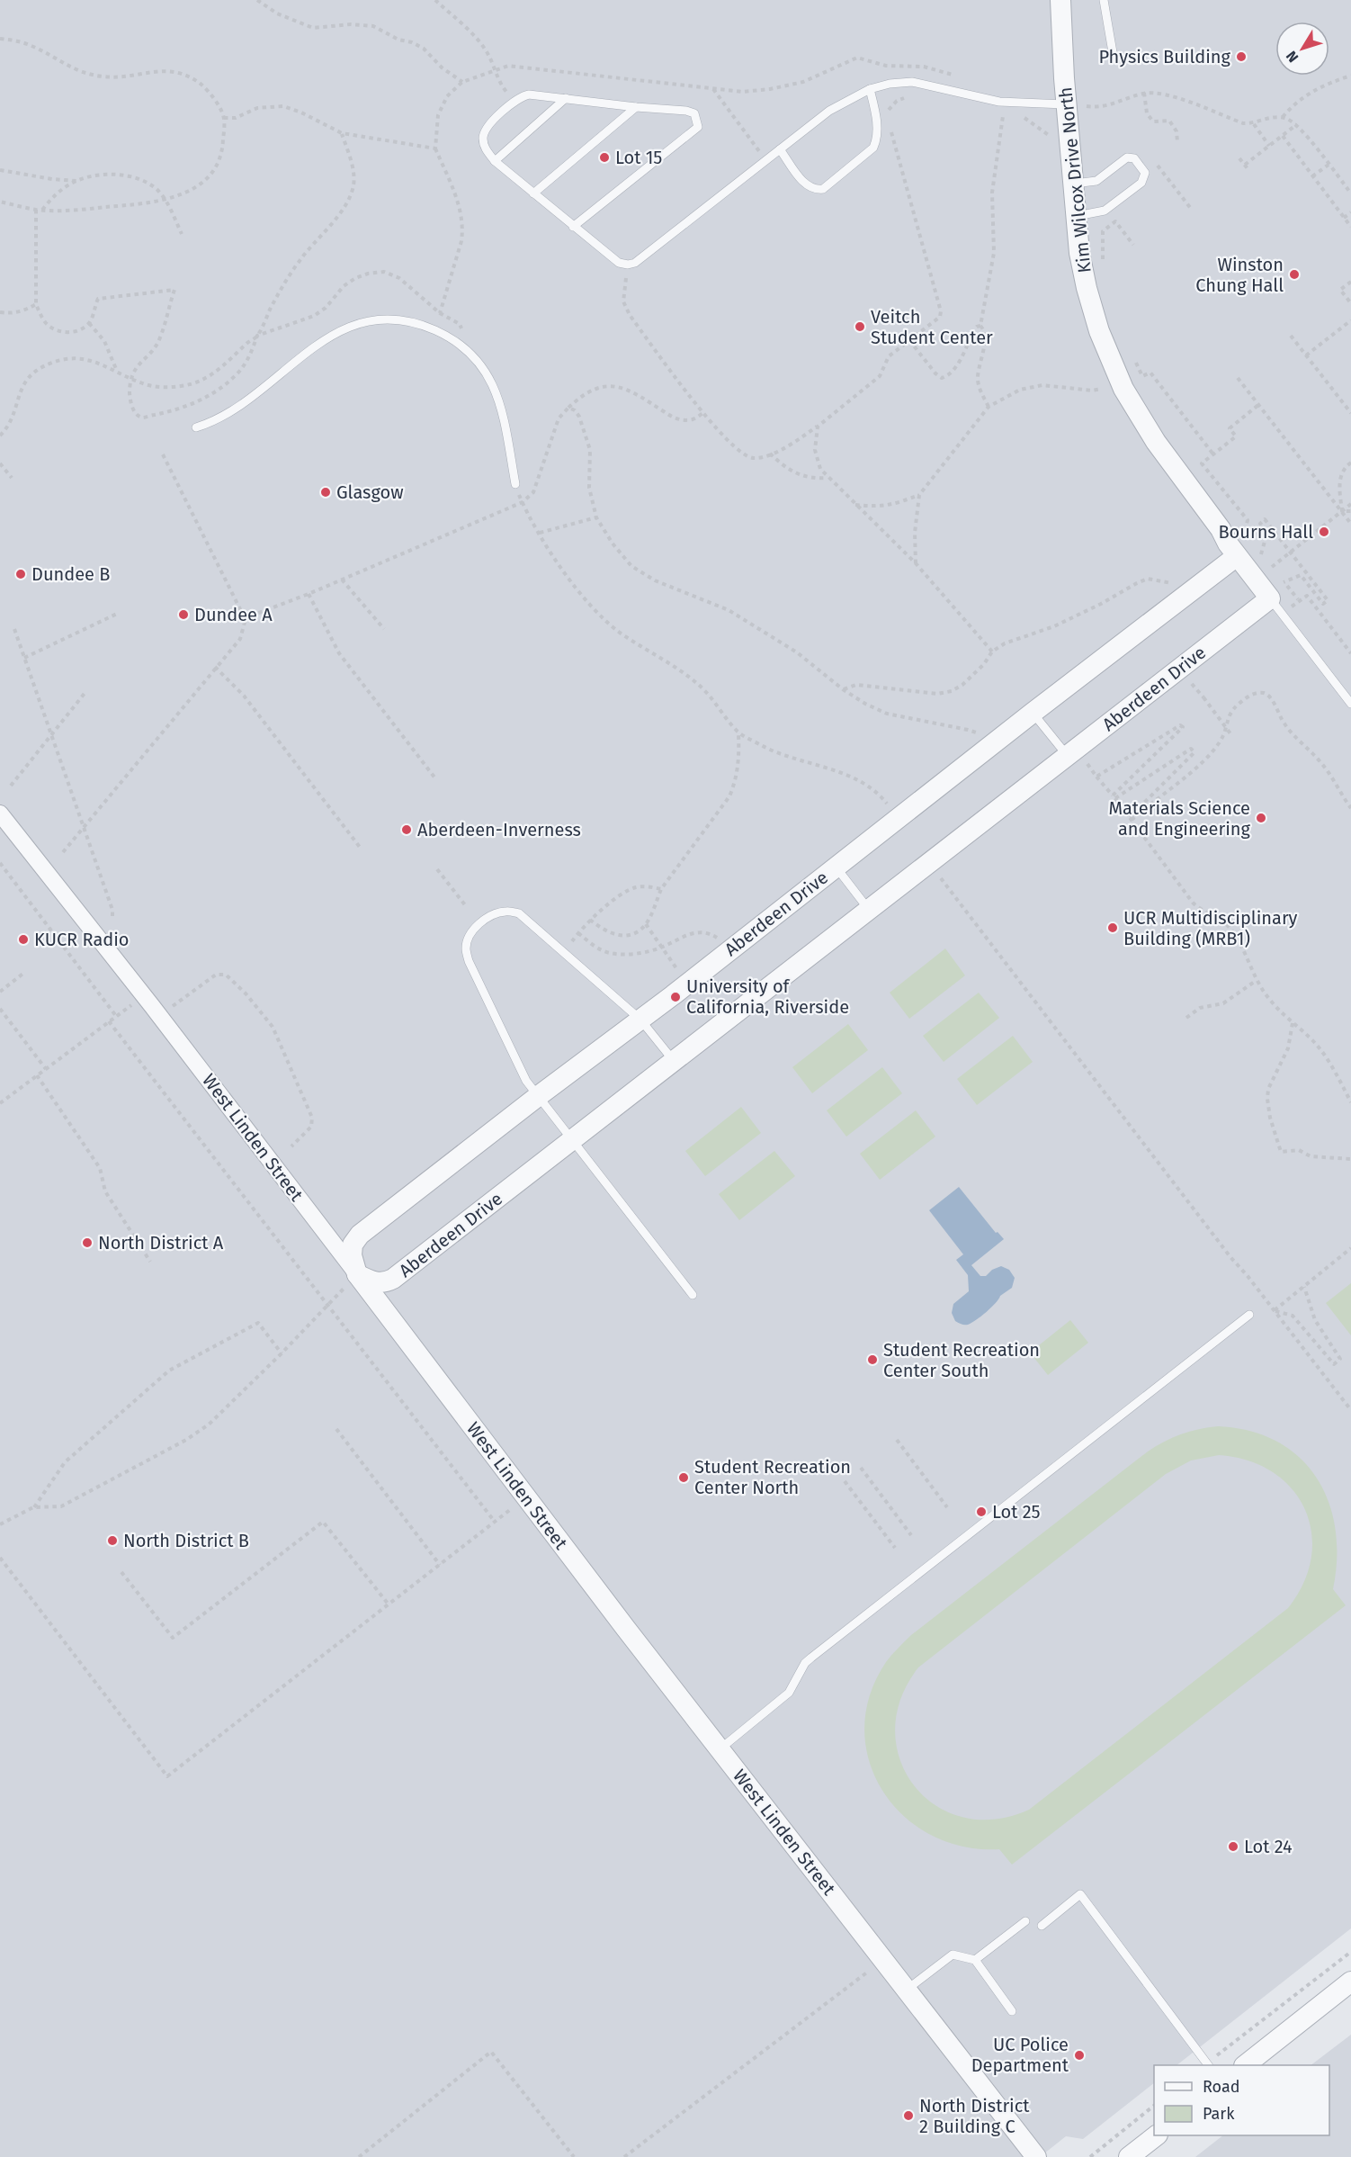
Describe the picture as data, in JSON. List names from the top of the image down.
{
  "streets": {
    "street": ["Kim Wilcox Drive North", "Aberdeen Drive", "West Linden Street"]
  },
  "crossings": [
    ["Kim Wilcox Drive North", "Aberdeen Drive"],
    ["Aberdeen Drive", "West Linden Street"]
  ],
  "places": [
    "Physics Building",
    "Lot 15",
    "Winston Chung Hall",
    "Veitch Student Center",
    "Glasgow",
    "Bourns Hall",
    "Dundee B",
    "Dundee A",
    "Materials Science and Engineering",
    "Aberdeen-Inverness",
    "UCR Multidisciplinary Building (MRB1)",
    "KUCR Radio",
    "University of California, Riverside",
    "North District A",
    "Student Recreation Center South",
    "Student Recreation Center North",
    "Lot 25",
    "North District B",
    "Lot 24",
    "UC Police Department",
    "North District 2 Building C"
  ],
  "legend": ["Road", "Park"],
  "north": "bottom left"
}
